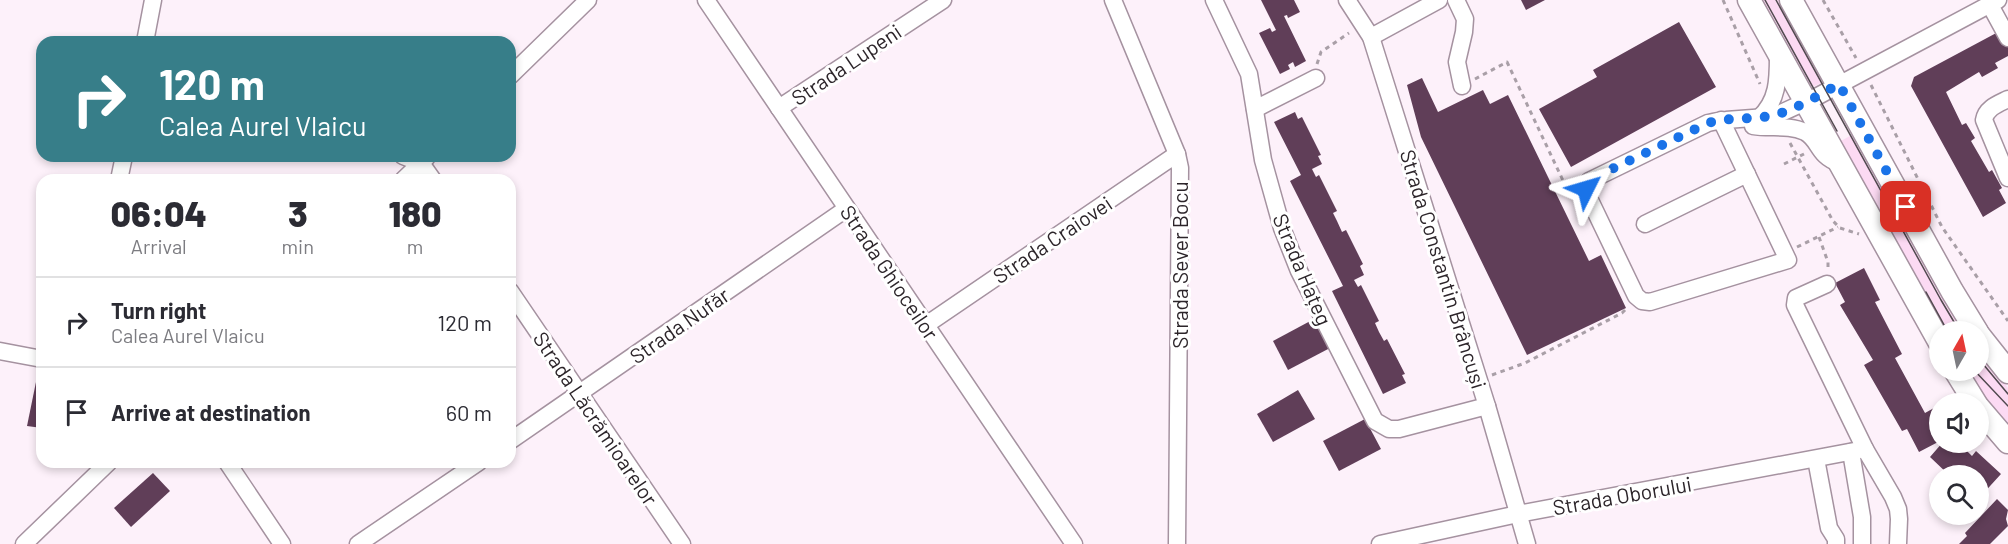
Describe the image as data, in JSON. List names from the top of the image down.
{
  "streets": {
    "street": [
      "Strada Lupeni",
      "Strada Craiovei",
      "Strada Sever Bocu",
      "Strada Hațeg",
      "Strada Constantin Brâncuși",
      "Strada Ghioceilor",
      "Strada Nufăr",
      "Strada Lăcrămioarelor",
      "Strada Oborului"
    ]
  },
  "crossings": [
    ["Strada Lupeni", "Strada Ghioceilor"],
    ["Strada Craiovei", "Strada Sever Bocu"],
    ["Strada Craiovei", "Strada Ghioceilor"],
    ["Strada Hațeg", "Strada Constantin Brâncuși"],
    ["Strada Constantin Brâncuși", "Strada Oborului"],
    ["Strada Ghioceilor", "Strada Nufăr"],
    ["Strada Nufăr", "Strada Lăcrămioarelor"]
  ],
  "north": "top",
  "page": {
    "turn": ["120 m", "Calea Aurel Vlaicu"],
    "eta": [
      "06:04",
      "Arrival",
      "3",
      "min",
      "180",
      "m"
    ],
    "list": [
      {
        "name": "Turn right",
        "note": "Calea Aurel Vlaicu",
        "value": "120 m"
      },
      {
        "name": "Arrive at destination",
        "value": "60 m"
      }
    ]
  }
}
